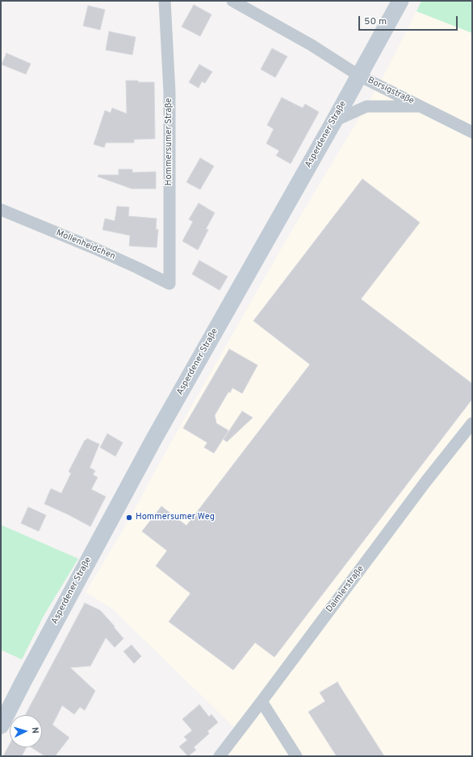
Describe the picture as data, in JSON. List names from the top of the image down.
{
  "streets": {
    "main road": ["Asperdener Straße"],
    "street": [
      "Borsigstraße",
      "Hommersumer Straße",
      "Mollenheidchen",
      "Daimlerstraße"
    ]
  },
  "crossings": [
    ["Borsigstraße", "Asperdener Straße"],
    ["Hommersumer Straße", "Mollenheidchen"]
  ],
  "places": ["Hommersumer Weg"],
  "scale_bar": "50 m",
  "north": "right"
}
